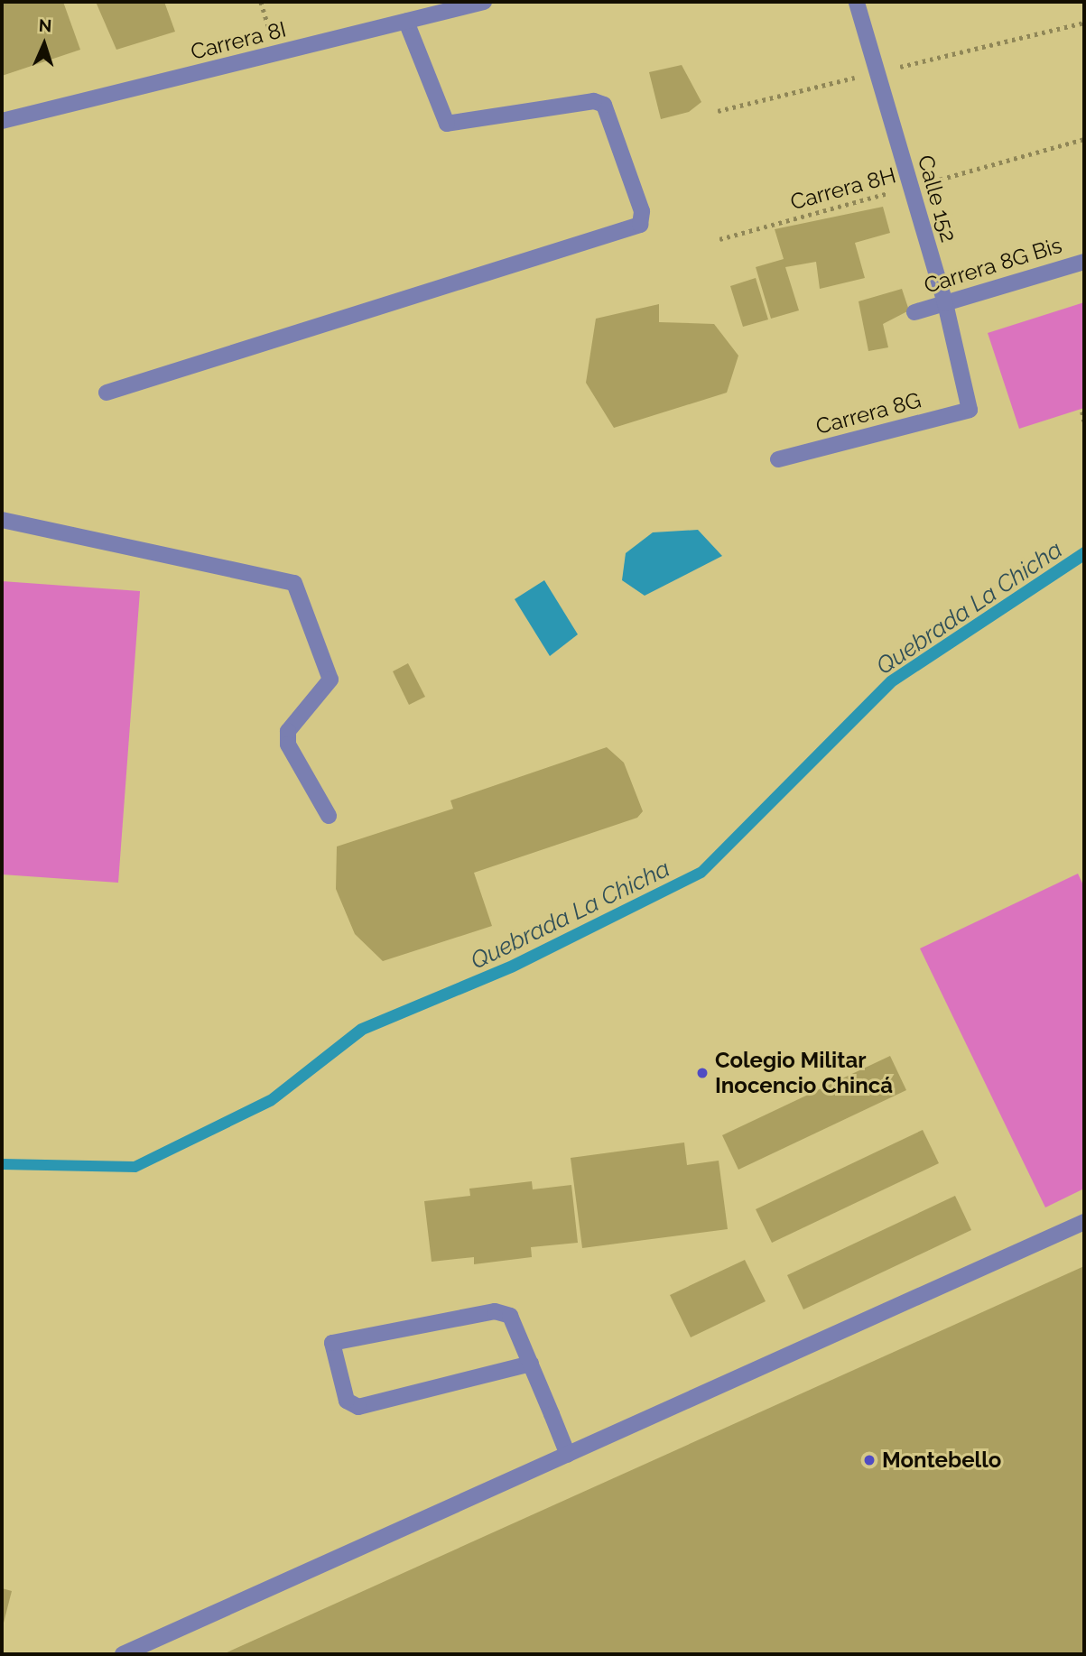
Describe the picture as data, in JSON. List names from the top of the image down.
{
  "streets": {
    "street": [
      "Carrera 8I",
      "Calle 152",
      "Carrera 8G Bis",
      "Carrera 8G"
    ],
    "path": ["Carrera 8H"]
  },
  "crossings": [
    ["Carrera 8H", "Calle 152"],
    ["Calle 152", "Carrera 8G Bis"],
    ["Calle 152", "Carrera 8G"]
  ],
  "water": ["Quebrada La Chicha"],
  "places": ["Colegio Militar Inocencio Chincá", "Montebello"],
  "north": "top"
}
